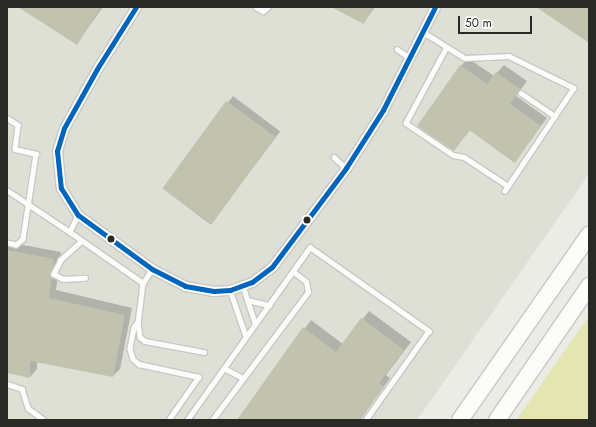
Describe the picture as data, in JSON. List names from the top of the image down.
{
  "scale_bar": "50 m"
}
